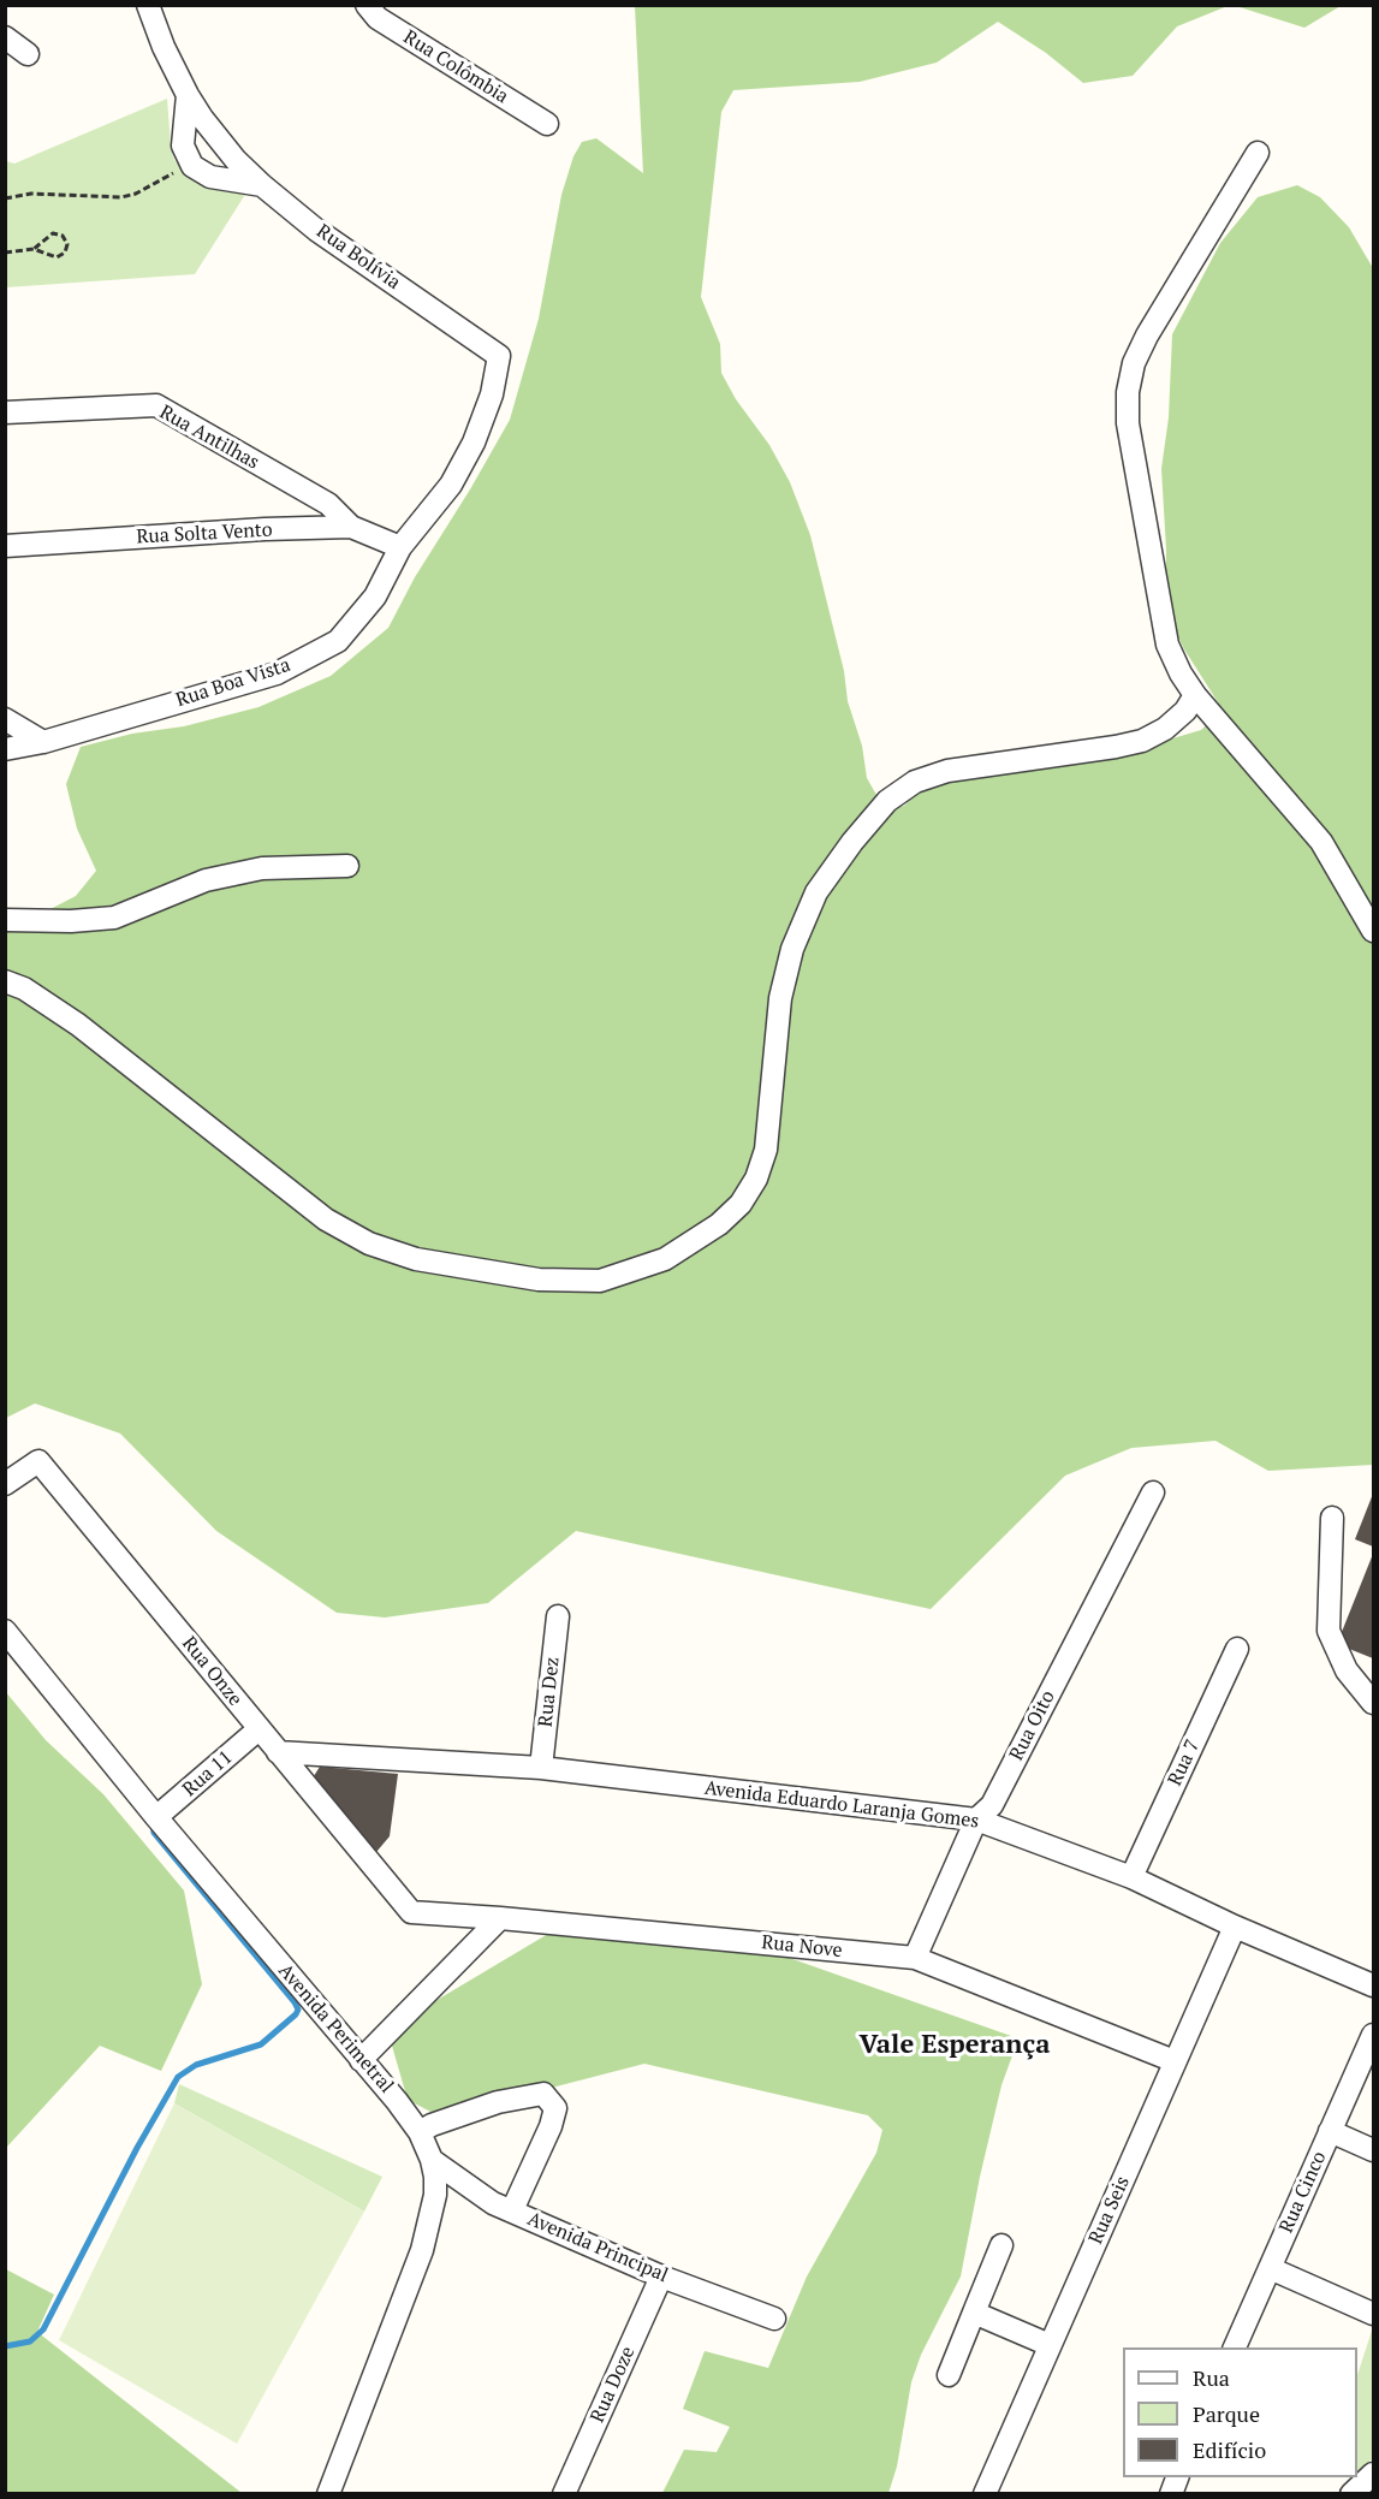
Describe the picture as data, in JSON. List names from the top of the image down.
{
  "streets": {
    "street": [
      "Rua Colômbia",
      "Rua Bolívia",
      "Rua Antilhas",
      "Rua Solta Vento",
      "Rua Boa Vista",
      "Rua Onze",
      "Rua Dez",
      "Rua Oito",
      "Rua 7",
      "Rua 11",
      "Avenida Eduardo Laranja Gomes",
      "Rua Nove",
      "Avenida Perimetral",
      "Rua Cinco",
      "Rua Seis",
      "Avenida Principal",
      "Rua Doze"
    ]
  },
  "crossings": [
    ["Rua Bolívia", "Rua Boa Vista"],
    ["Rua Antilhas", "Rua Solta Vento"],
    ["Rua Solta Vento", "Rua Boa Vista"],
    ["Rua Onze", "Rua 11"],
    ["Rua Onze", "Avenida Eduardo Laranja Gomes"],
    ["Rua Onze", "Rua Nove"],
    ["Rua Dez", "Avenida Eduardo Laranja Gomes"],
    ["Rua Oito", "Avenida Eduardo Laranja Gomes"],
    ["Rua Oito", "Rua Nove"],
    ["Rua 7", "Avenida Eduardo Laranja Gomes"],
    ["Rua 11", "Avenida Perimetral"],
    ["Avenida Eduardo Laranja Gomes", "Rua Seis"],
    ["Rua Nove", "Rua Seis"],
    ["Avenida Perimetral", "Avenida Principal"],
    ["Avenida Principal", "Rua Doze"]
  ],
  "districts": ["Vale Esperança"],
  "legend": ["Rua", "Parque", "Edifício"]
}
